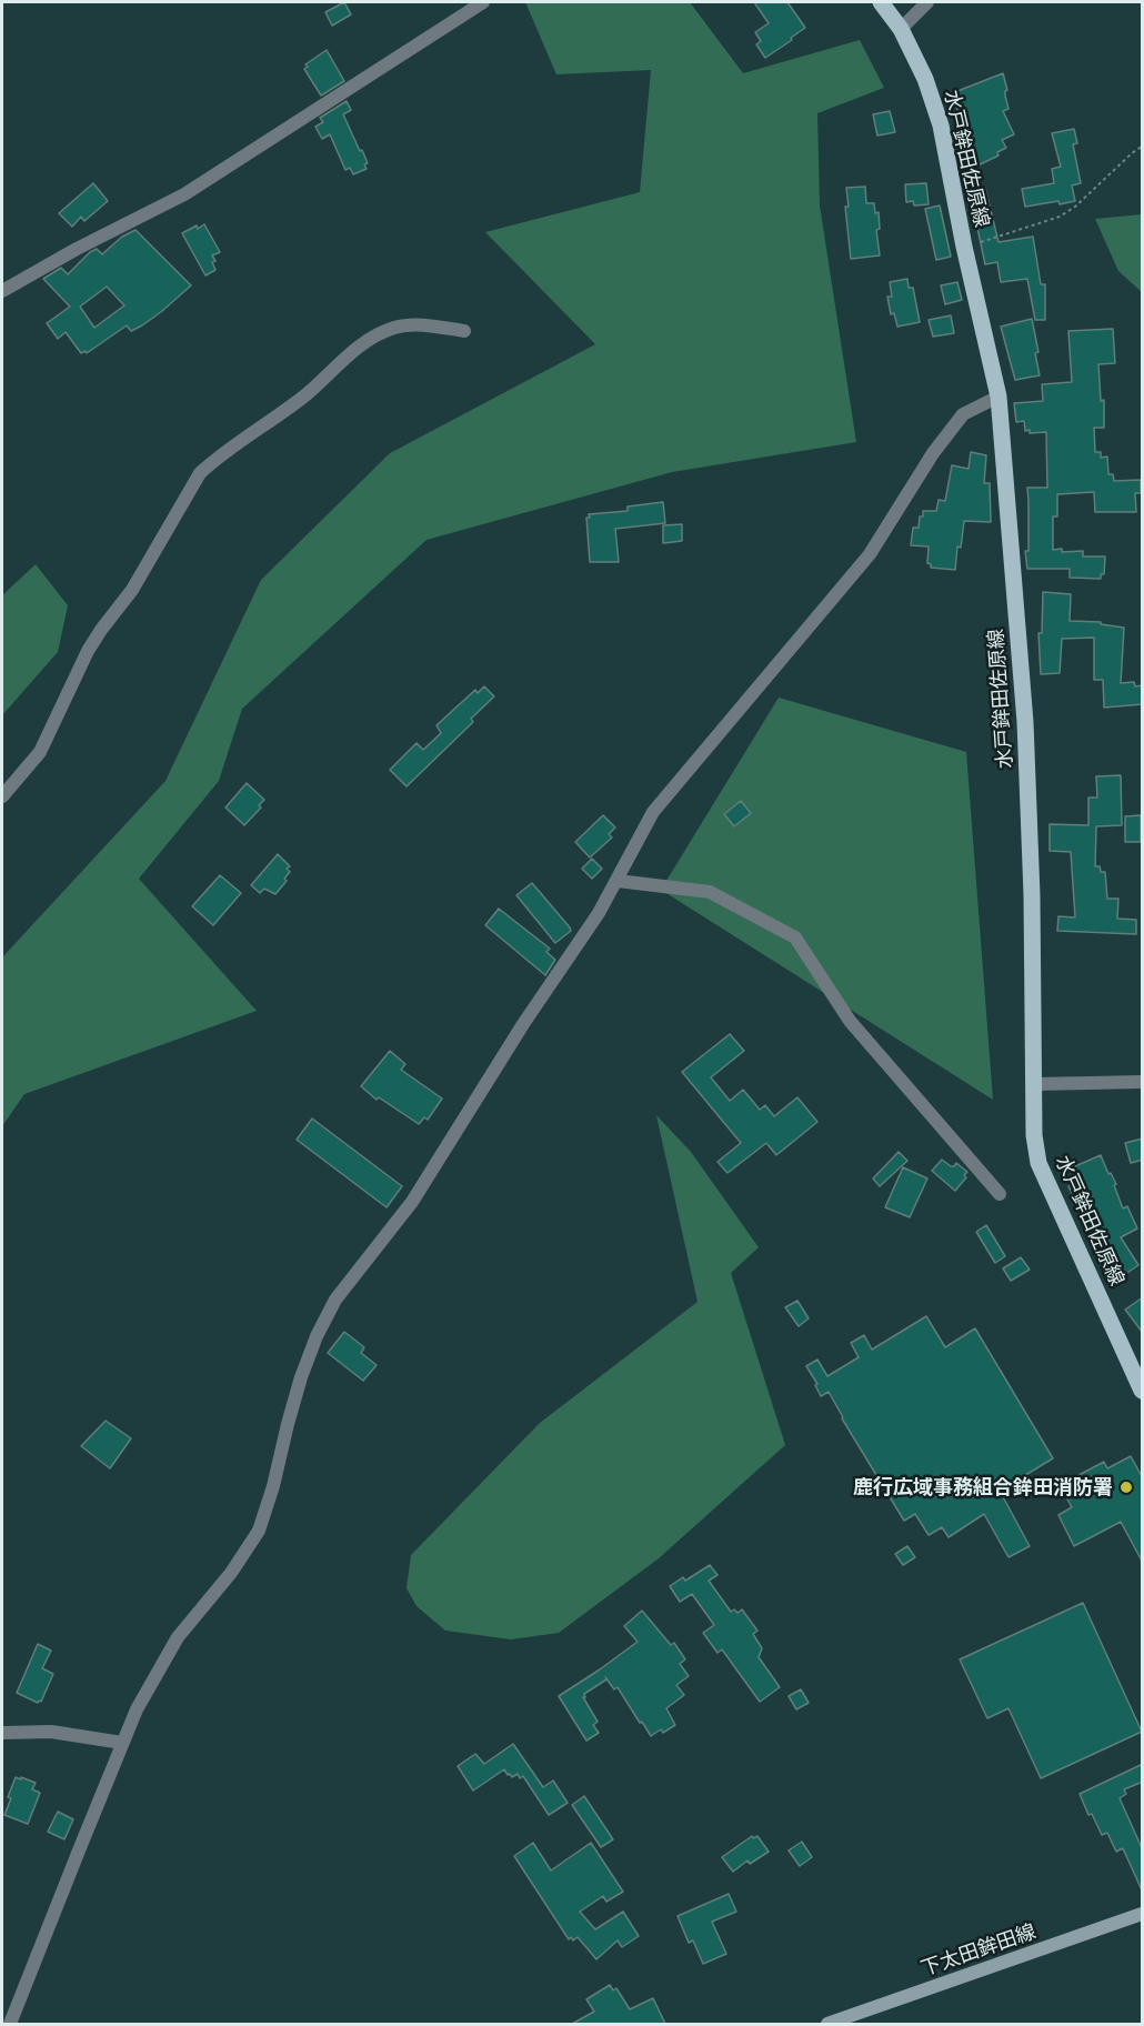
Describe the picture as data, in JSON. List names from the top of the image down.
{
  "streets": {
    "main road": ["水戸鉾田佐原線", "下太田鉾田線"]
  },
  "places": ["鹿行広域事務組合鉾田消防署"]
}
